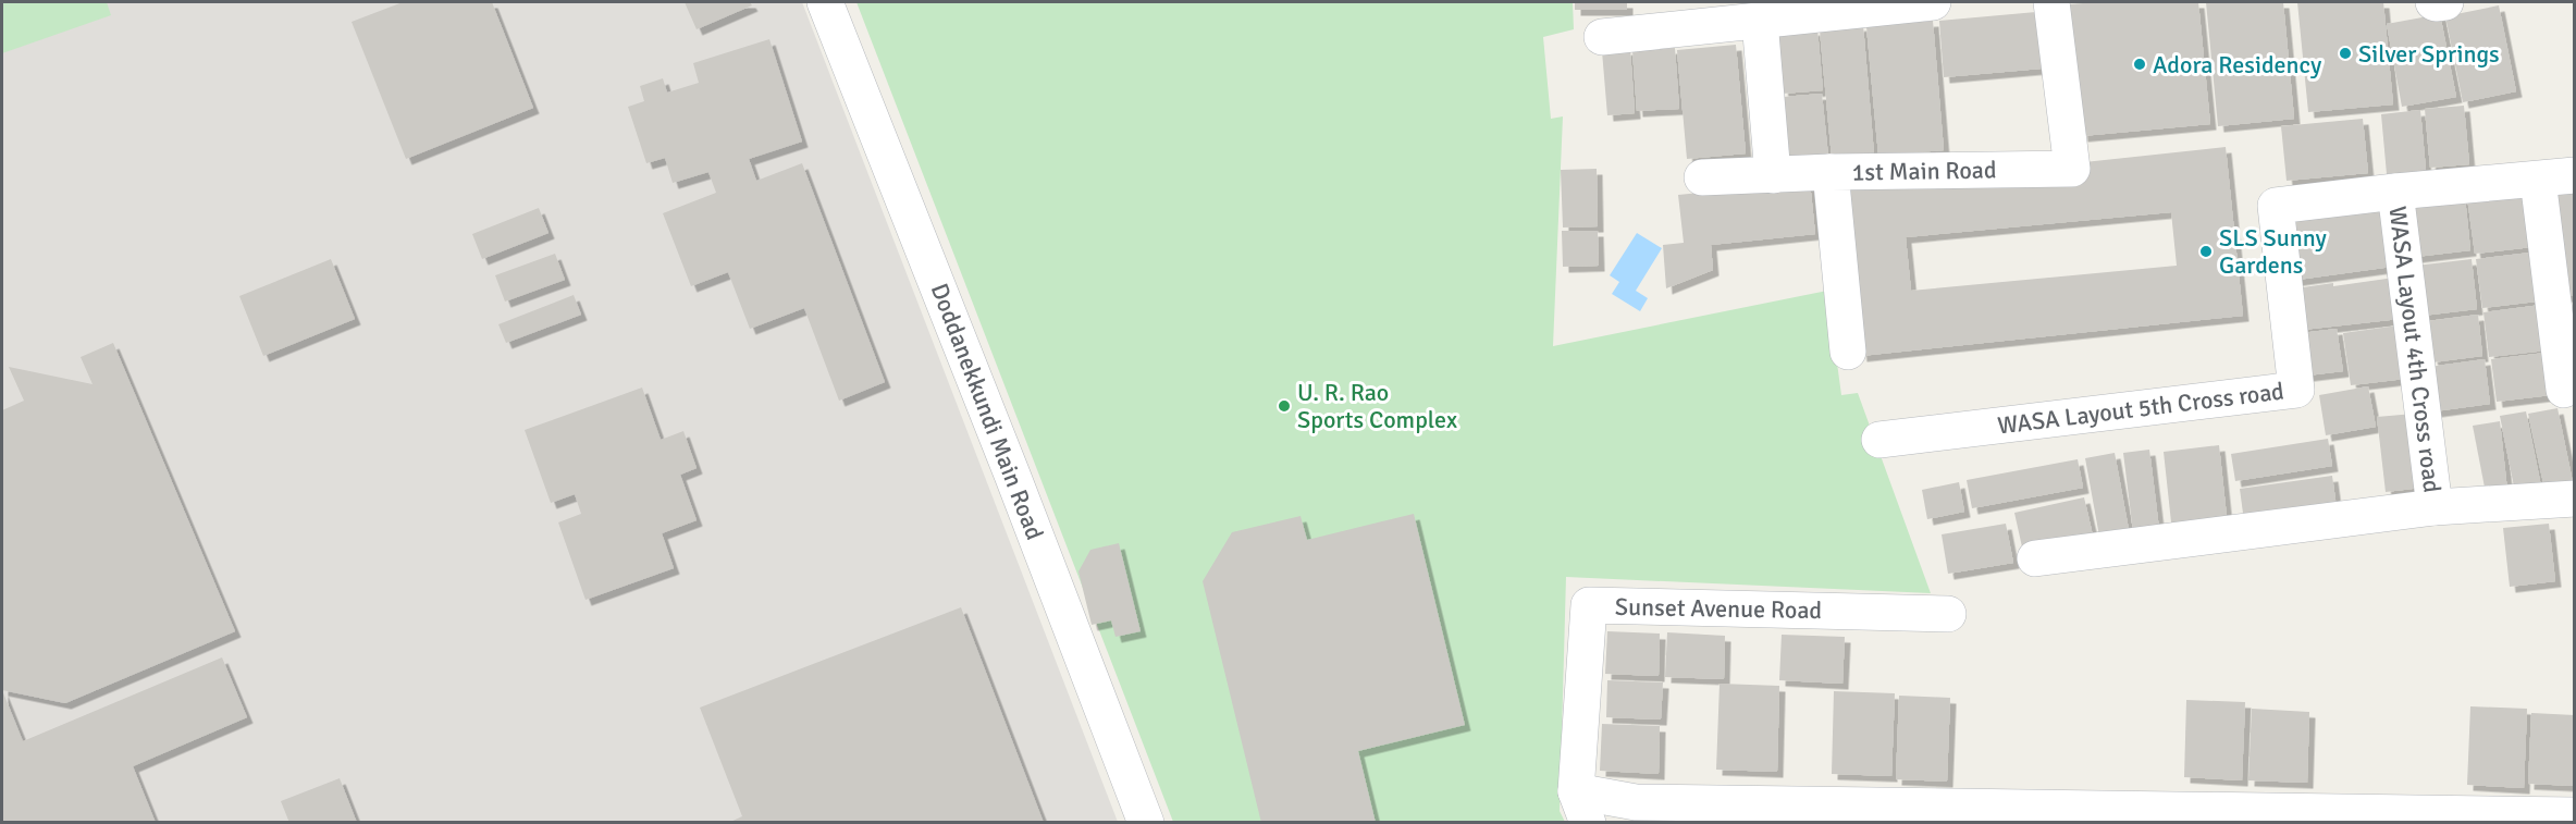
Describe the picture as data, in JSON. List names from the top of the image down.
{
  "streets": {
    "street": [
      "1st Main Road",
      "WASA Layout 4th Cross road",
      "WASA Layout 5th Cross road",
      "Doddanekkundi Main Road",
      "Sunset Avenue Road"
    ]
  },
  "crossings": [
    ["WASA Layout 4th Cross road", "WASA Layout 5th Cross road"]
  ],
  "places": [
    "Silver Springs",
    "Adora Residency",
    "SLS Sunny Gardens",
    "U. R. Rao Sports Complex"
  ]
}
